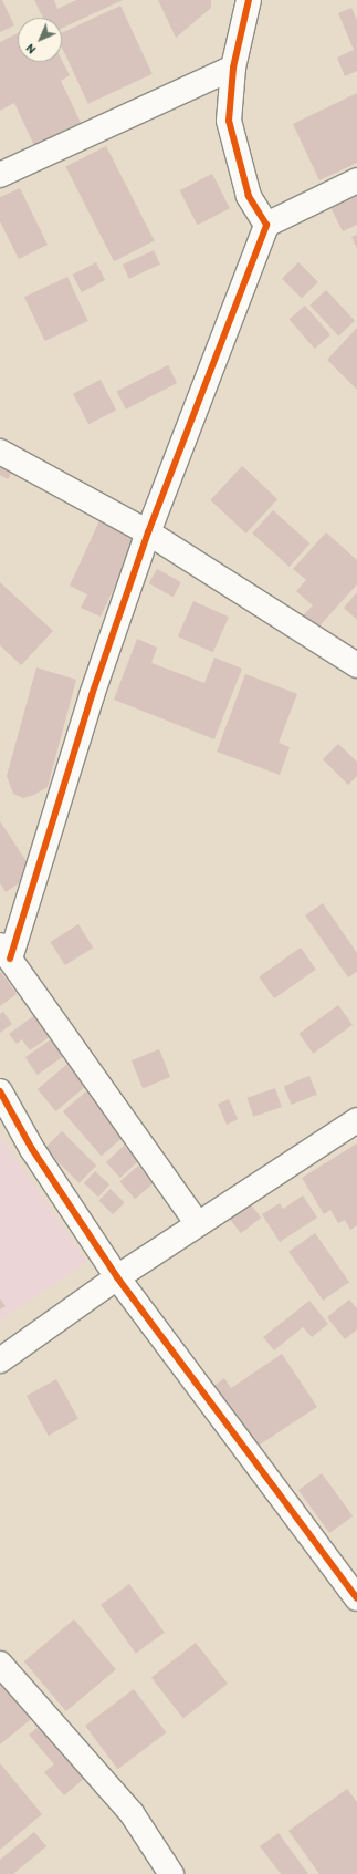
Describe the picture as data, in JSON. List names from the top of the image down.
{
  "north": "bottom left"
}
